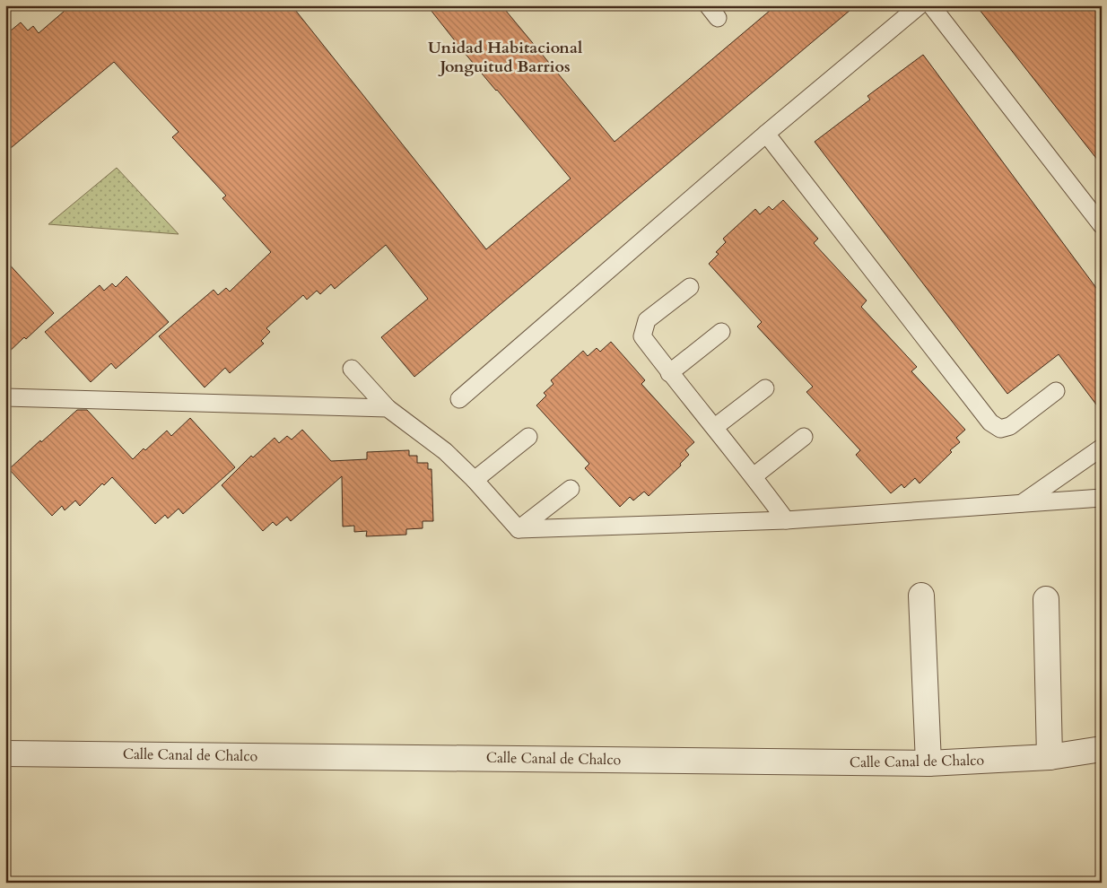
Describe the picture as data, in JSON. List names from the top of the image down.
{
  "streets": {
    "street": ["Calle Canal de Chalco"]
  },
  "districts": ["Unidad Habitacional Jonguitud Barrios"]
}
